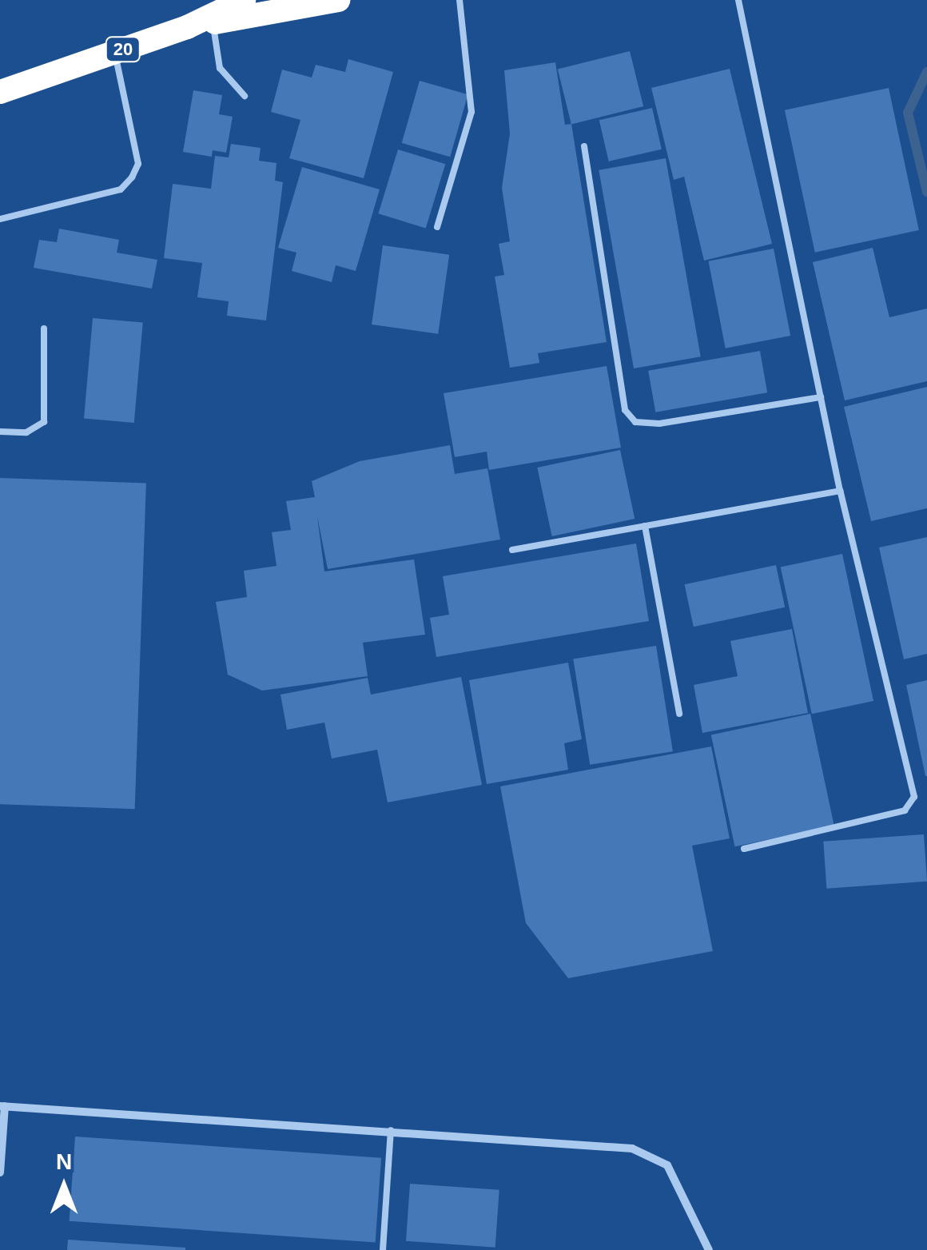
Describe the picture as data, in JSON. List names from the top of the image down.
{
  "streets": {
    "highway": ["20"]
  },
  "north": "top"
}
